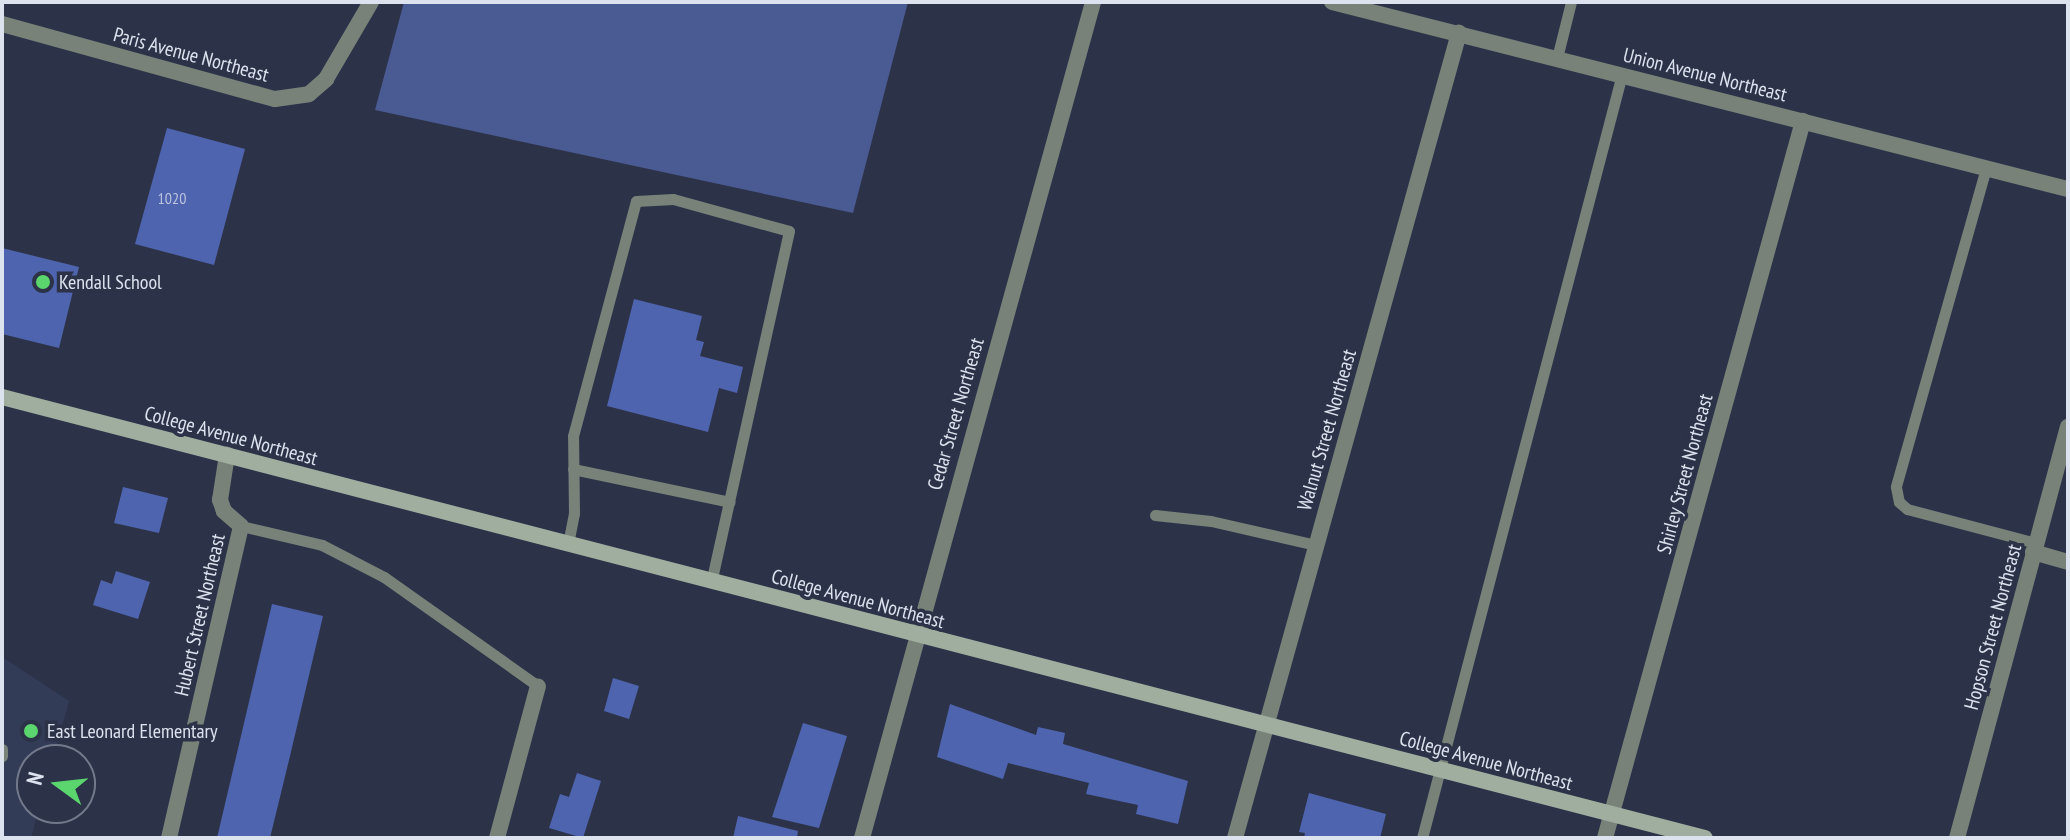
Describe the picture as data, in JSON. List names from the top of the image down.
{
  "streets": {
    "main road": ["College Avenue Northeast"],
    "street": [
      "Paris Avenue Northeast",
      "Union Avenue Northeast",
      "Cedar Street Northeast",
      "Walnut Street Northeast",
      "Shirley Street Northeast",
      "Hubert Street Northeast",
      "Hopson Street Northeast"
    ]
  },
  "crossings": [
    ["Union Avenue Northeast", "Walnut Street Northeast"],
    ["Union Avenue Northeast", "Shirley Street Northeast"],
    ["Cedar Street Northeast", "College Avenue Northeast"],
    ["Walnut Street Northeast", "College Avenue Northeast"],
    ["College Avenue Northeast", "Shirley Street Northeast"],
    ["College Avenue Northeast", "Hubert Street Northeast"]
  ],
  "places": ["Kendall School", "East Leonard Elementary"],
  "house_numbers": ["1020"],
  "north": "left"
}
